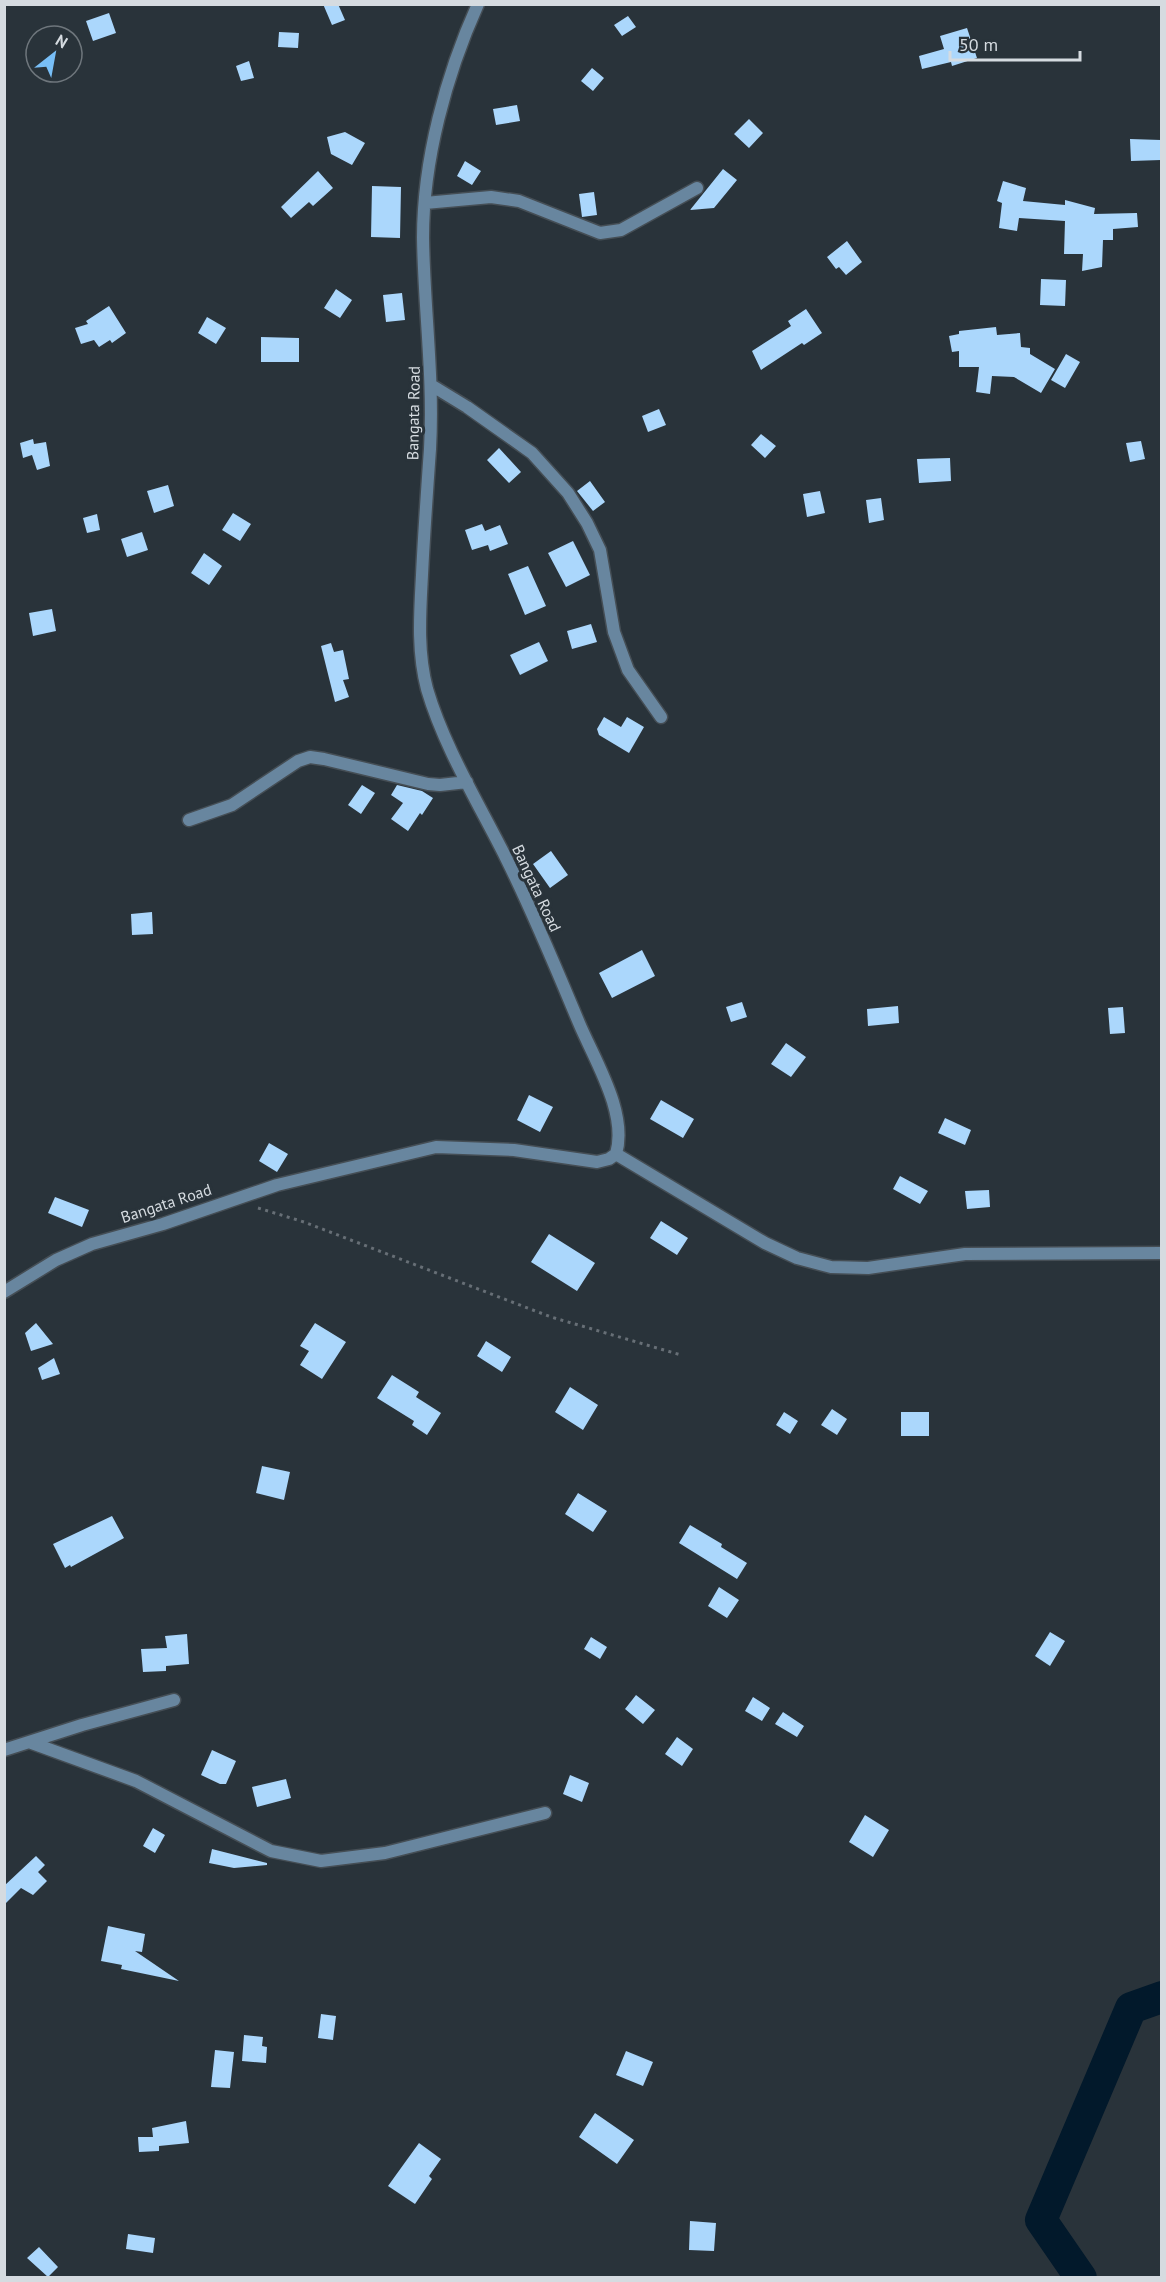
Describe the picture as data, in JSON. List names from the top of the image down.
{
  "streets": {
    "street": ["Bangata Road"]
  },
  "scale_bar": "50 m",
  "north": "top right"
}
